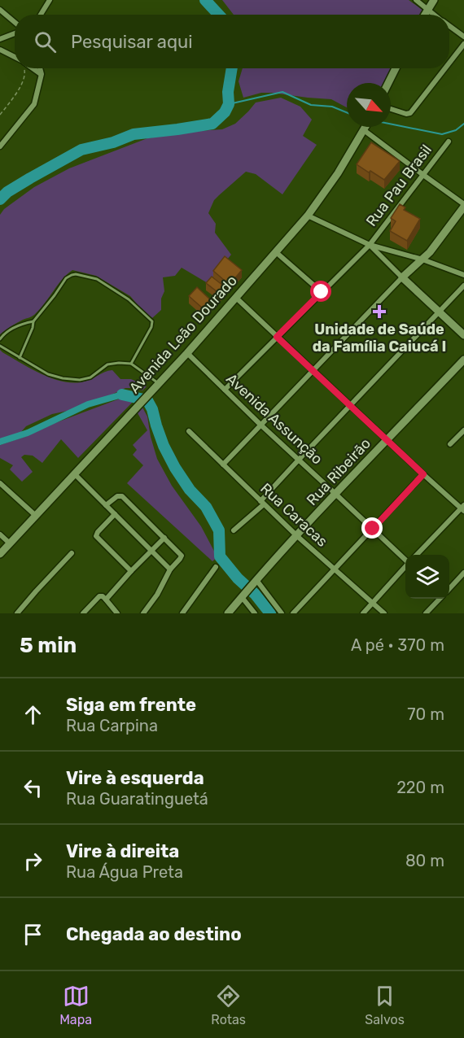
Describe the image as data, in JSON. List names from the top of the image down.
{
  "streets": {
    "main road": ["Avenida Leão Dourado", "Rua Ribeirão"],
    "street": ["Rua Pau Brasil", "Avenida Assunção", "Rua Caracas"]
  },
  "crossings": [
    ["Rua Pau Brasil", "Avenida Assunção"],
    ["Avenida Leão Dourado", "Avenida Assunção"],
    ["Avenida Assunção", "Rua Ribeirão"],
    ["Rua Ribeirão", "Rua Caracas"]
  ],
  "places": {
    "health": ["Unidade de Saúde da Família Caiucá I"]
  },
  "north": "bottom right",
  "page": {
    "search": "Pesquisar aqui",
    "heading": ["5 min", "A pé · 370 m"],
    "list": [
      ["Siga em frente", "Rua Carpina", "70 m"],
      ["Vire à esquerda", "Rua Guaratinguetá", "220 m"],
      ["Vire à direita", "Rua Água Preta", "80 m"],
      "Chegada ao destino"
    ],
    "nav": ["Mapa", "Rotas", "Salvos"]
  }
}
